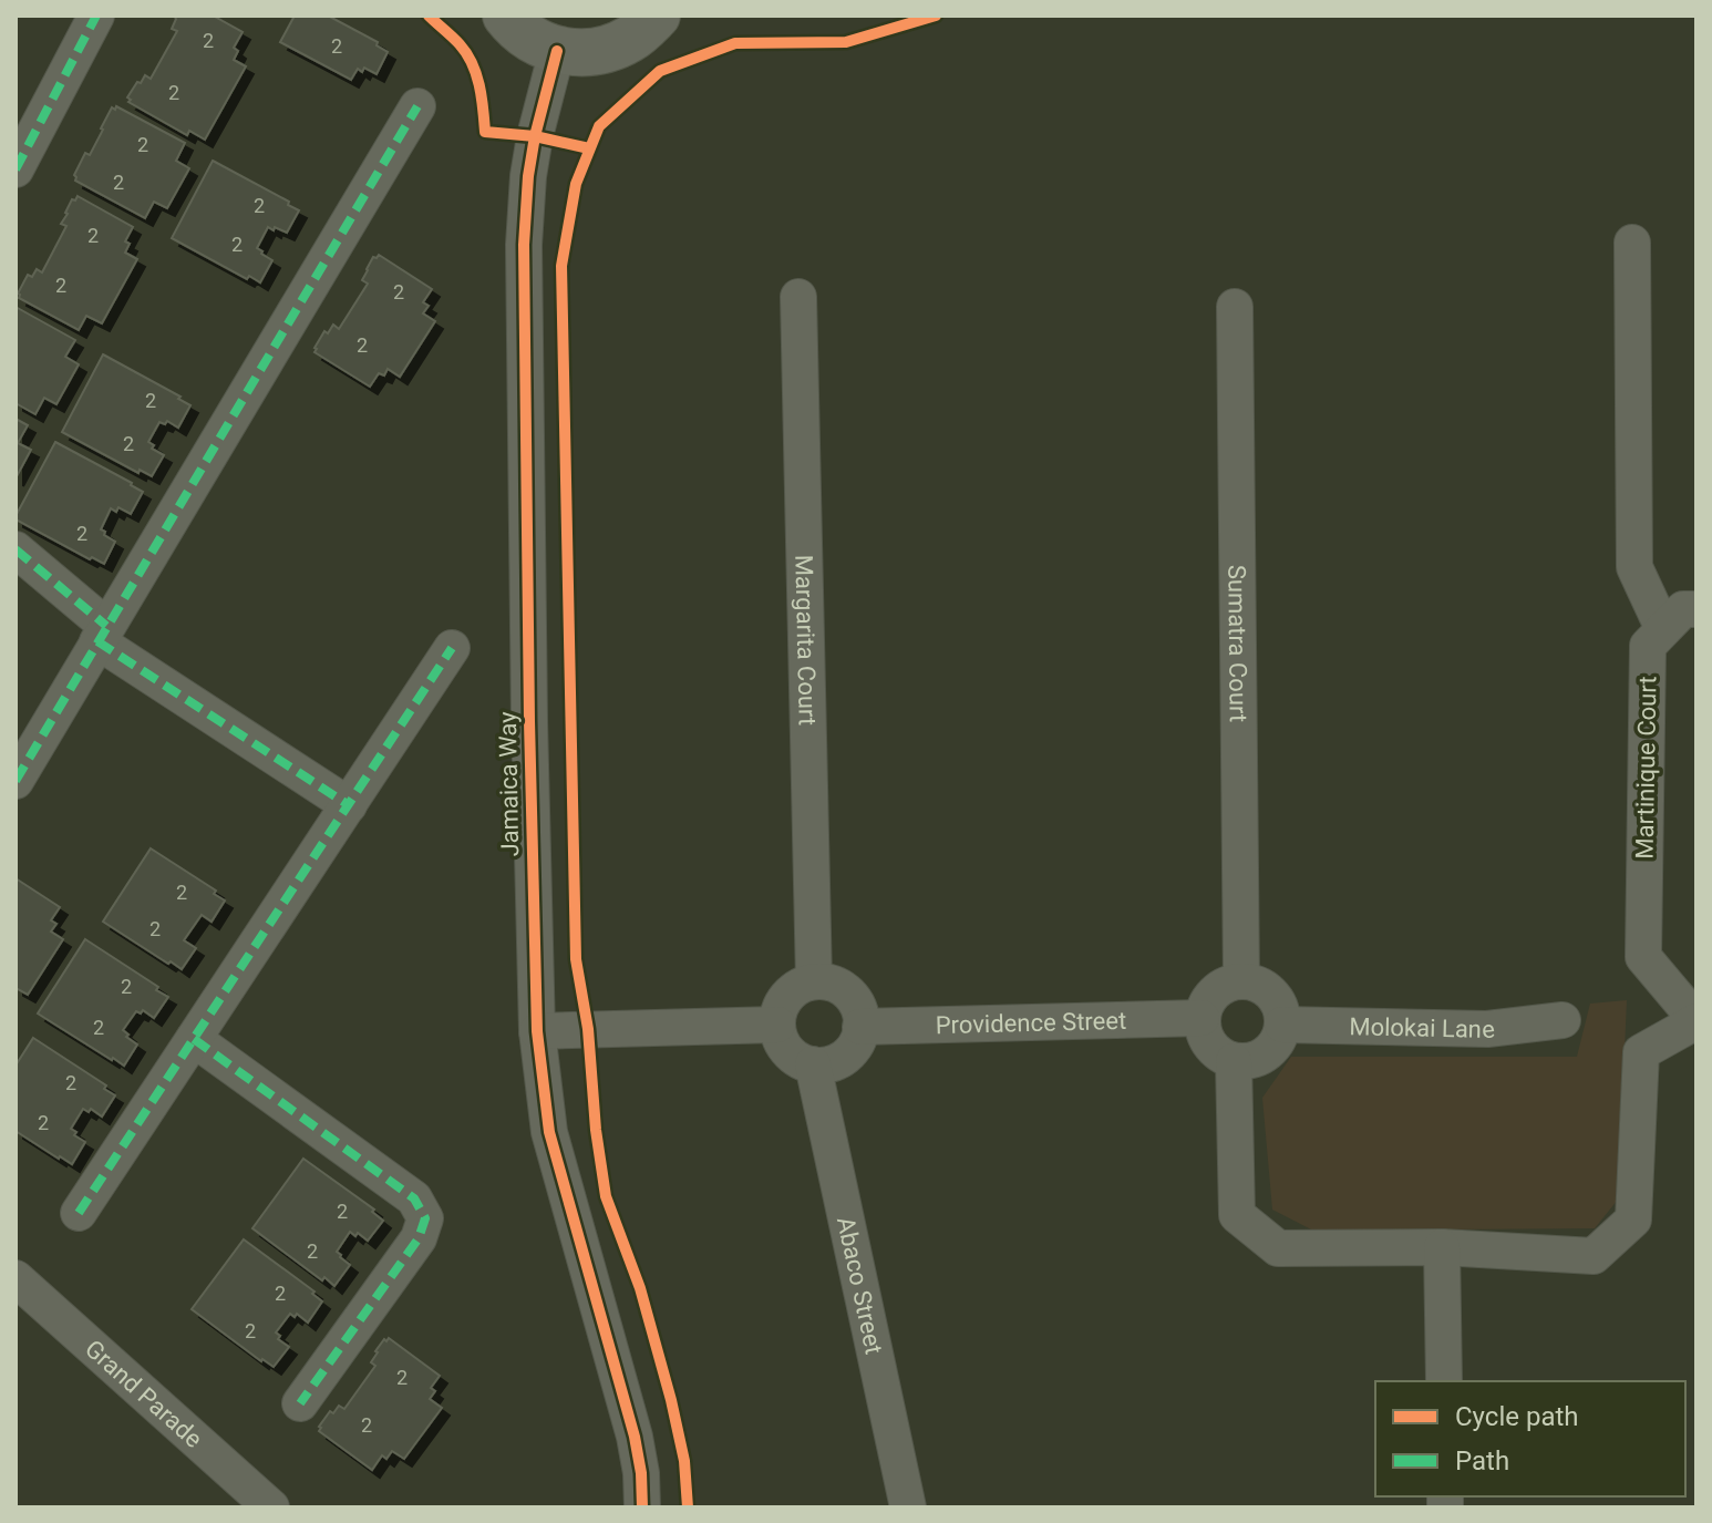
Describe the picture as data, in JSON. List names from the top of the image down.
{
  "streets": {
    "street": [
      "Margarita Court",
      "Sumatra Court",
      "Martinique Court",
      "Jamaica Way",
      "Providence Street",
      "Molokai Lane",
      "Abaco Street",
      "Grand Parade"
    ]
  },
  "crossings": [
    ["Margarita Court", "Providence Street"],
    ["Margarita Court", "Abaco Street"],
    ["Sumatra Court", "Providence Street"],
    ["Sumatra Court", "Molokai Lane"],
    ["Providence Street", "Molokai Lane"],
    ["Providence Street", "Abaco Street"]
  ],
  "house_numbers": [
    "2",
    "2",
    "2",
    "2",
    "2",
    "2",
    "2",
    "2",
    "2",
    "2",
    "2",
    "2",
    "2",
    "2",
    "2",
    "2",
    "2",
    "2",
    "2",
    "2",
    "2",
    "2",
    "2",
    "2",
    "2",
    "2"
  ],
  "legend": ["Cycle path", "Path"]
}
